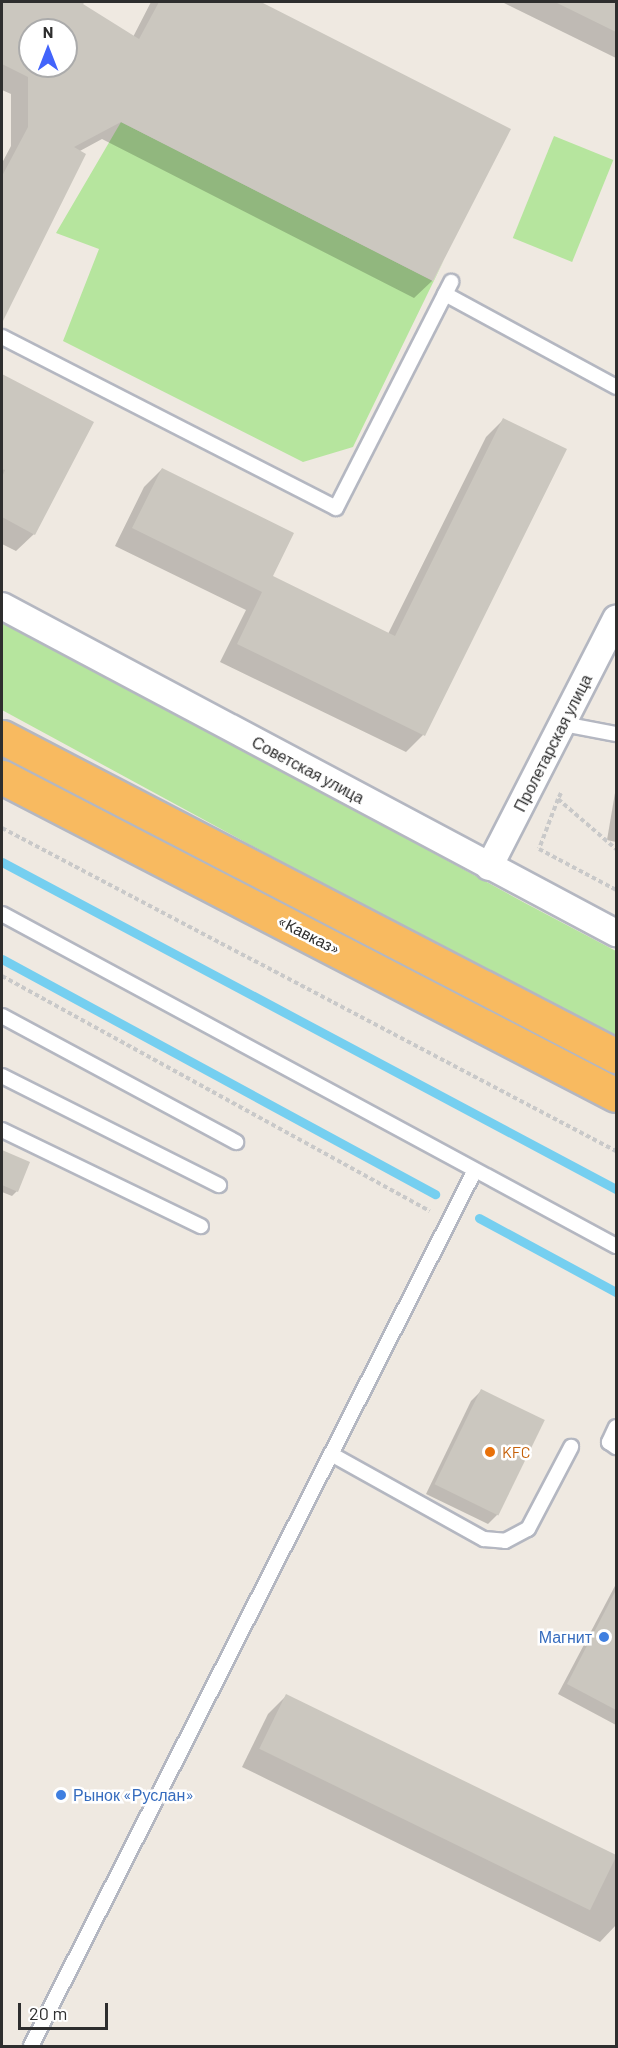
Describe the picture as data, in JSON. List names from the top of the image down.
{
  "streets": {
    "highway": ["«Кавказ»"],
    "street": ["Пролетарская улица", "Советская улица"]
  },
  "crossings": [
    ["Пролетарская улица", "Советская улица"]
  ],
  "places": ["KFC", "Магнит", "Рынок «Руслан»"],
  "scale_bar": "20 m",
  "north": "top"
}
